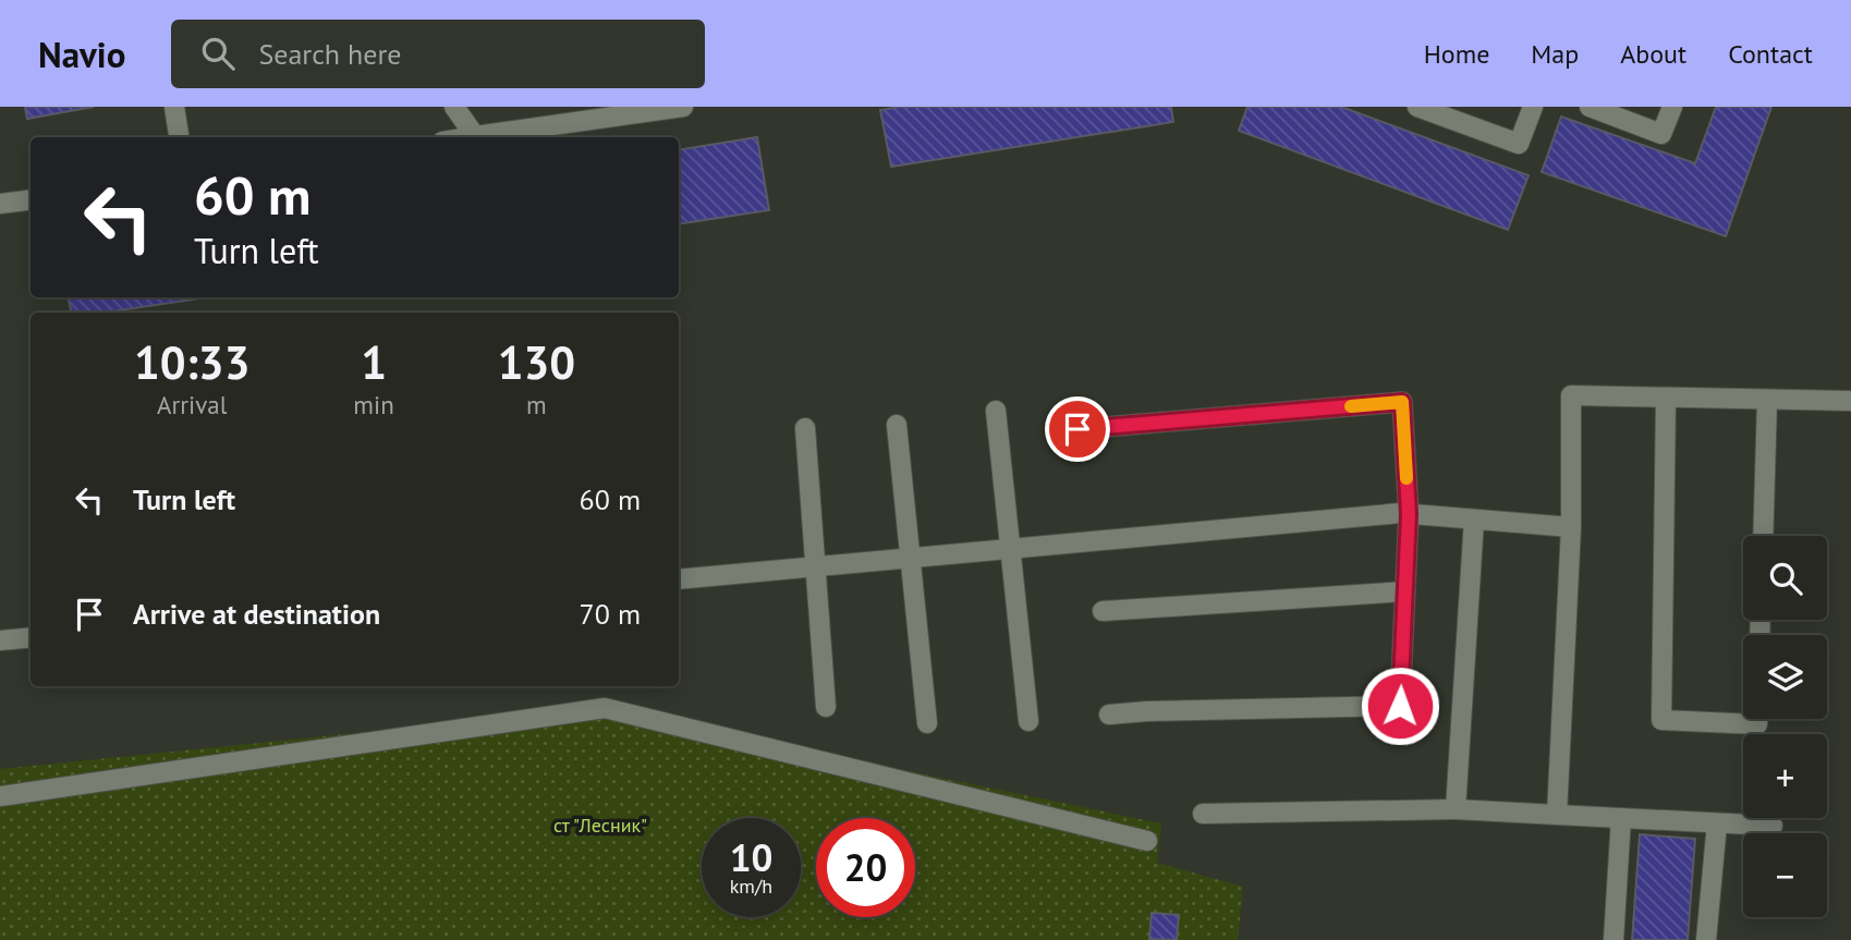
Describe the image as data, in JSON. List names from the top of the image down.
{
  "parks": ["ст \"Лесник\""],
  "page": {
    "header": "Navio",
    "search": "Search here",
    "nav": [
      "Home",
      "Map",
      "About",
      "Contact"
    ],
    "turn": ["60 m", "Turn left"],
    "eta": [
      "10:33",
      "Arrival",
      "1",
      "min",
      "130",
      "m"
    ],
    "list": [
      {
        "name": "Turn left",
        "value": "60 m"
      },
      {
        "name": "Arrive at destination",
        "value": "70 m"
      }
    ],
    "map_buttons": ["+", "−"],
    "speed": "10 km/h",
    "limit": "20"
  }
}
